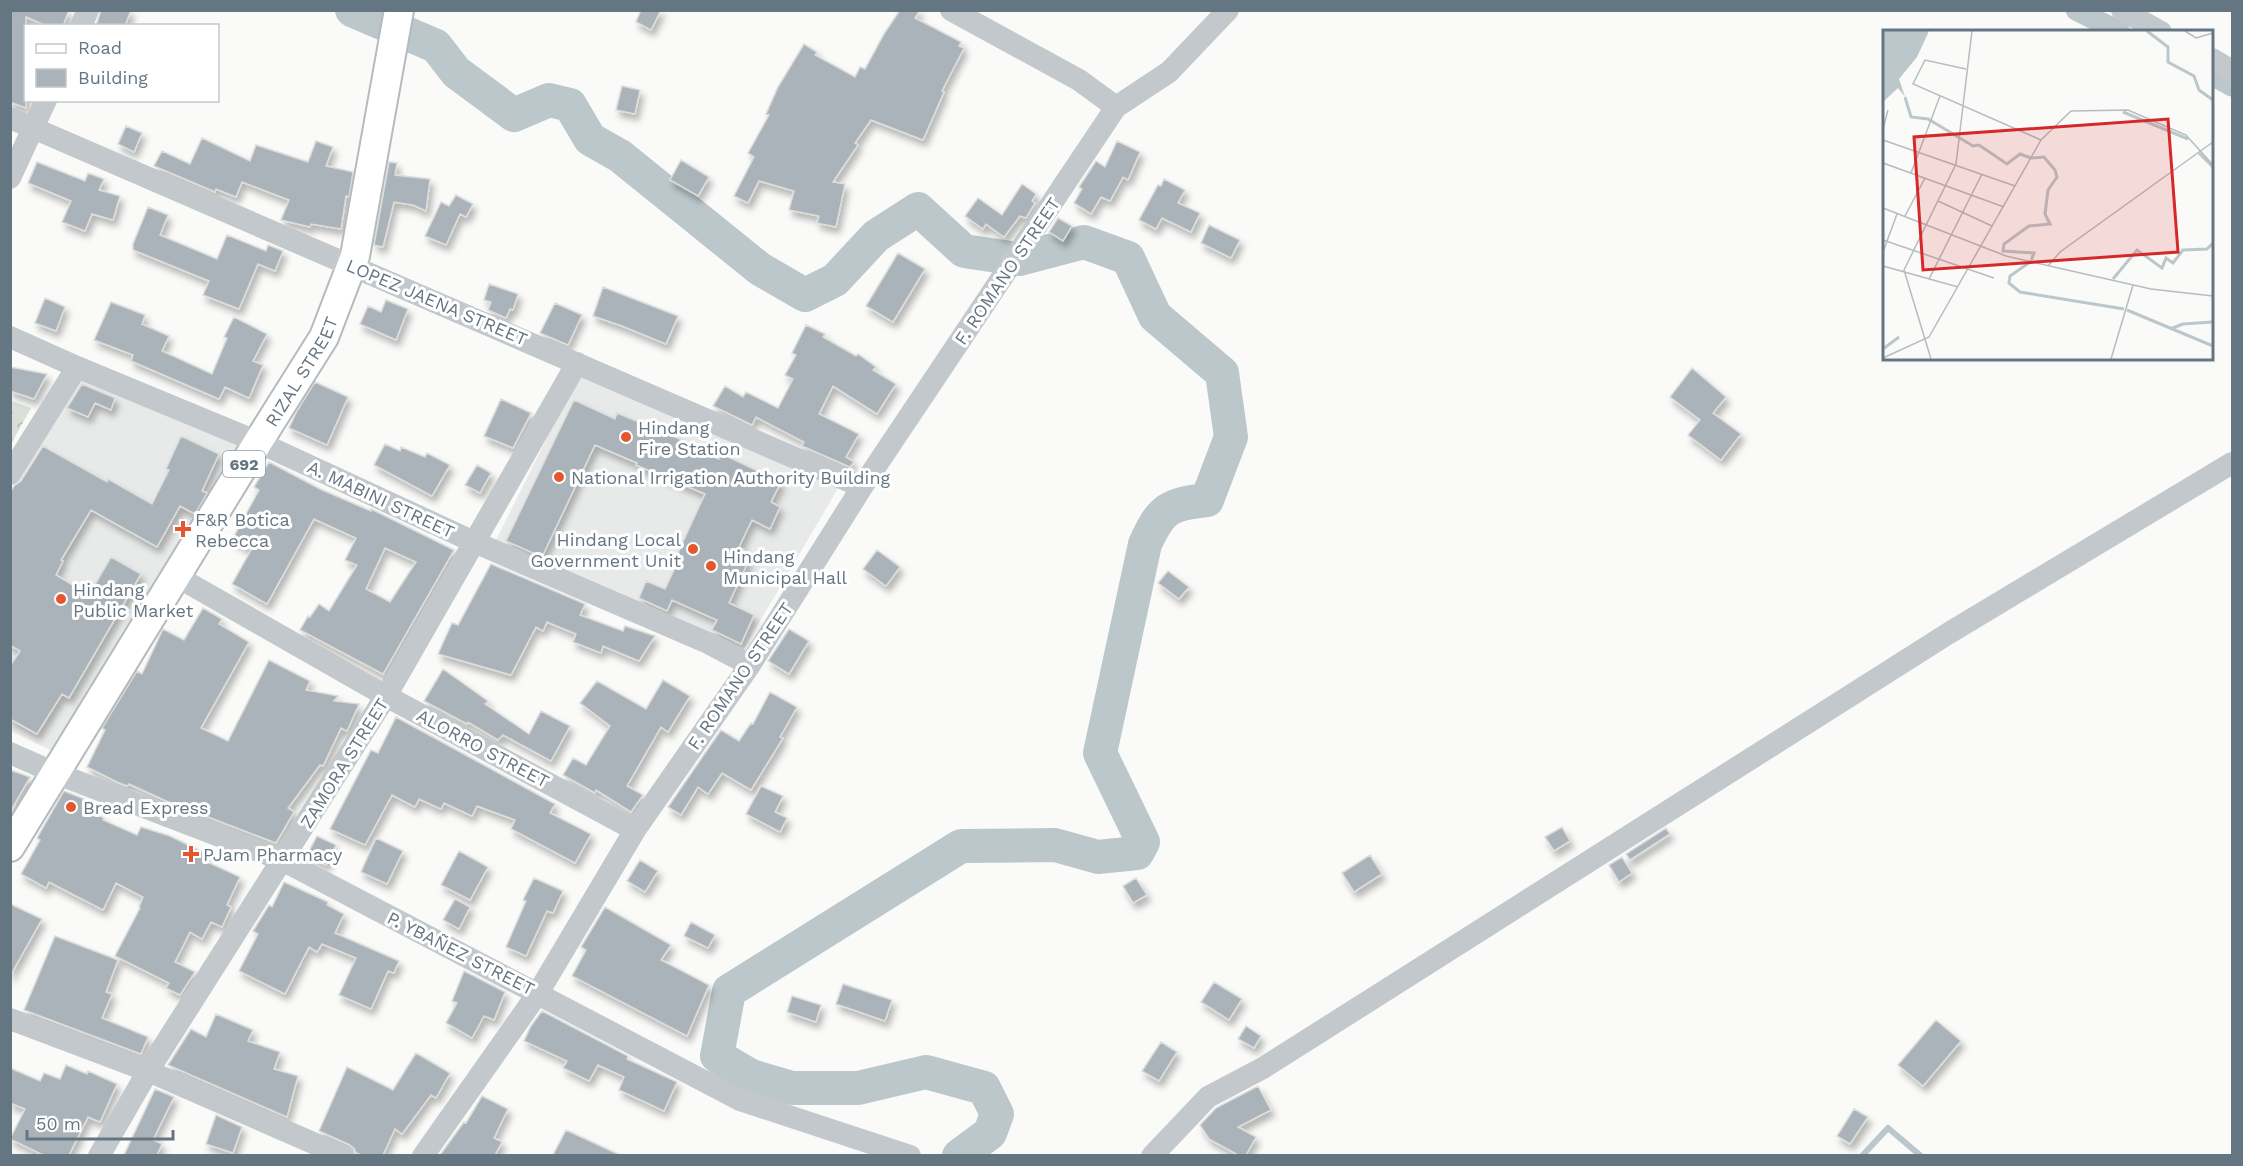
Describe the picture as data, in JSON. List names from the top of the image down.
{
  "streets": {
    "main road": ["RIZAL STREET", "692"],
    "street": [
      "F. ROMANO STREET",
      "LOPEZ JAENA STREET",
      "A. MABINI STREET",
      "ALORRO STREET",
      "ZAMORA STREET",
      "P. YBAÑEZ STREET"
    ]
  },
  "crossings": [
    ["F. ROMANO STREET", "LOPEZ JAENA STREET"],
    ["F. ROMANO STREET", "A. MABINI STREET"],
    ["F. ROMANO STREET", "ALORRO STREET"],
    ["F. ROMANO STREET", "P. YBAÑEZ STREET"],
    ["LOPEZ JAENA STREET", "RIZAL STREET"],
    ["LOPEZ JAENA STREET", "ZAMORA STREET"],
    ["RIZAL STREET", "A. MABINI STREET"],
    ["RIZAL STREET", "ALORRO STREET"],
    ["RIZAL STREET", "P. YBAÑEZ STREET"],
    ["A. MABINI STREET", "ZAMORA STREET"],
    ["ALORRO STREET", "ZAMORA STREET"],
    ["ZAMORA STREET", "P. YBAÑEZ STREET"]
  ],
  "places": {
    "other": [
      "Hindang Fire Station",
      "National Irrigation Authority Building",
      "Hindang Local Government Unit",
      "Hindang Municipal Hall",
      "Hindang Public Market",
      "Bread Express"
    ],
    "health": ["F&R Botica Rebecca", "PJam Pharmacy"]
  },
  "legend": ["Road", "Building"],
  "scale_bar": "50 m"
}
